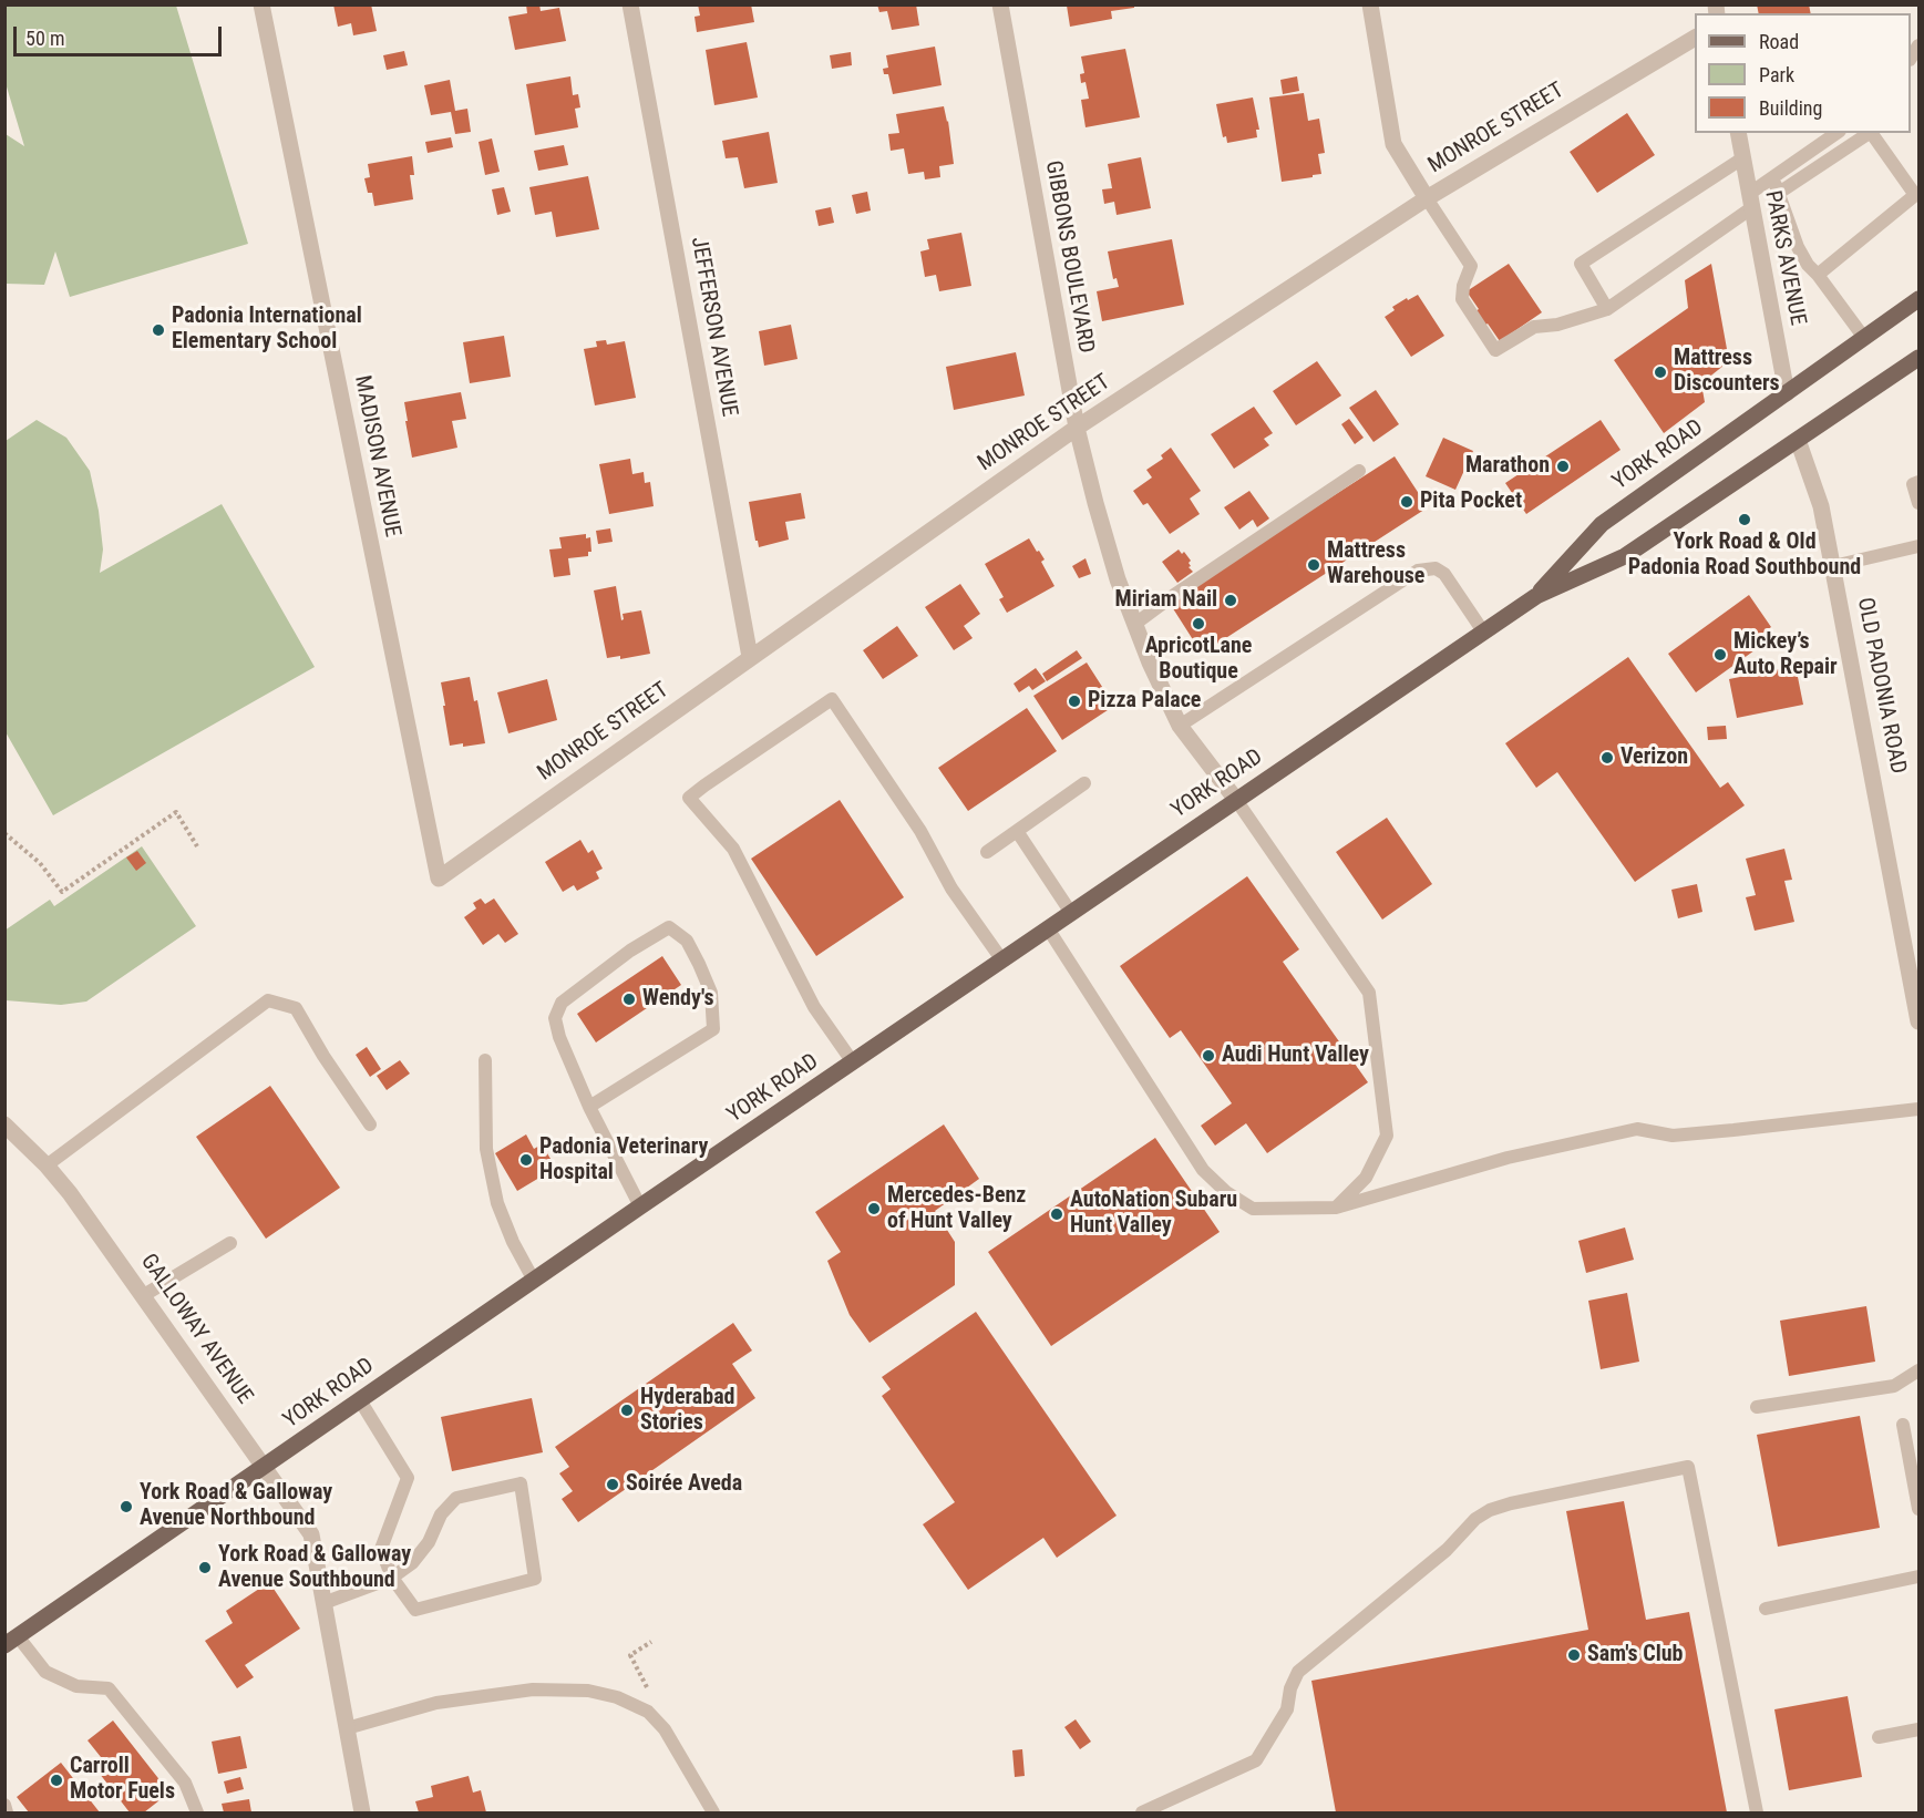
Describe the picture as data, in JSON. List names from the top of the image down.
{
  "streets": {
    "main road": ["YORK ROAD"],
    "street": [
      "MONROE STREET",
      "GIBBONS BOULEVARD",
      "PARKS AVENUE",
      "JEFFERSON AVENUE",
      "MADISON AVENUE",
      "OLD PADONIA ROAD",
      "GALLOWAY AVENUE"
    ]
  },
  "crossings": [
    ["MONROE STREET", "GIBBONS BOULEVARD"],
    ["MONROE STREET", "JEFFERSON AVENUE"],
    ["MONROE STREET", "MADISON AVENUE"],
    ["GIBBONS BOULEVARD", "YORK ROAD"],
    ["PARKS AVENUE", "YORK ROAD"],
    ["YORK ROAD", "OLD PADONIA ROAD"],
    ["YORK ROAD", "GALLOWAY AVENUE"]
  ],
  "places": [
    "Padonia International Elementary School",
    "Mattress Discounters",
    "Marathon",
    "Pita Pocket",
    "York Road & Old Padonia Road Southbound",
    "Mattress Warehouse",
    "Miriam Nail",
    "ApricotLane Boutique",
    "Mickey’s Auto Repair",
    "Pizza Palace",
    "Verizon",
    "Wendy's",
    "Audi Hunt Valley",
    "Padonia Veterinary Hospital",
    "Mercedes-Benz of Hunt Valley",
    "AutoNation Subaru Hunt Valley",
    "Hyderabad Stories",
    "Soirée Aveda",
    "York Road & Galloway Avenue Northbound",
    "York Road & Galloway Avenue Southbound",
    "Sam's Club",
    "Carroll Motor Fuels"
  ],
  "legend": ["Road", "Park", "Building"],
  "scale_bar": "50 m"
}
